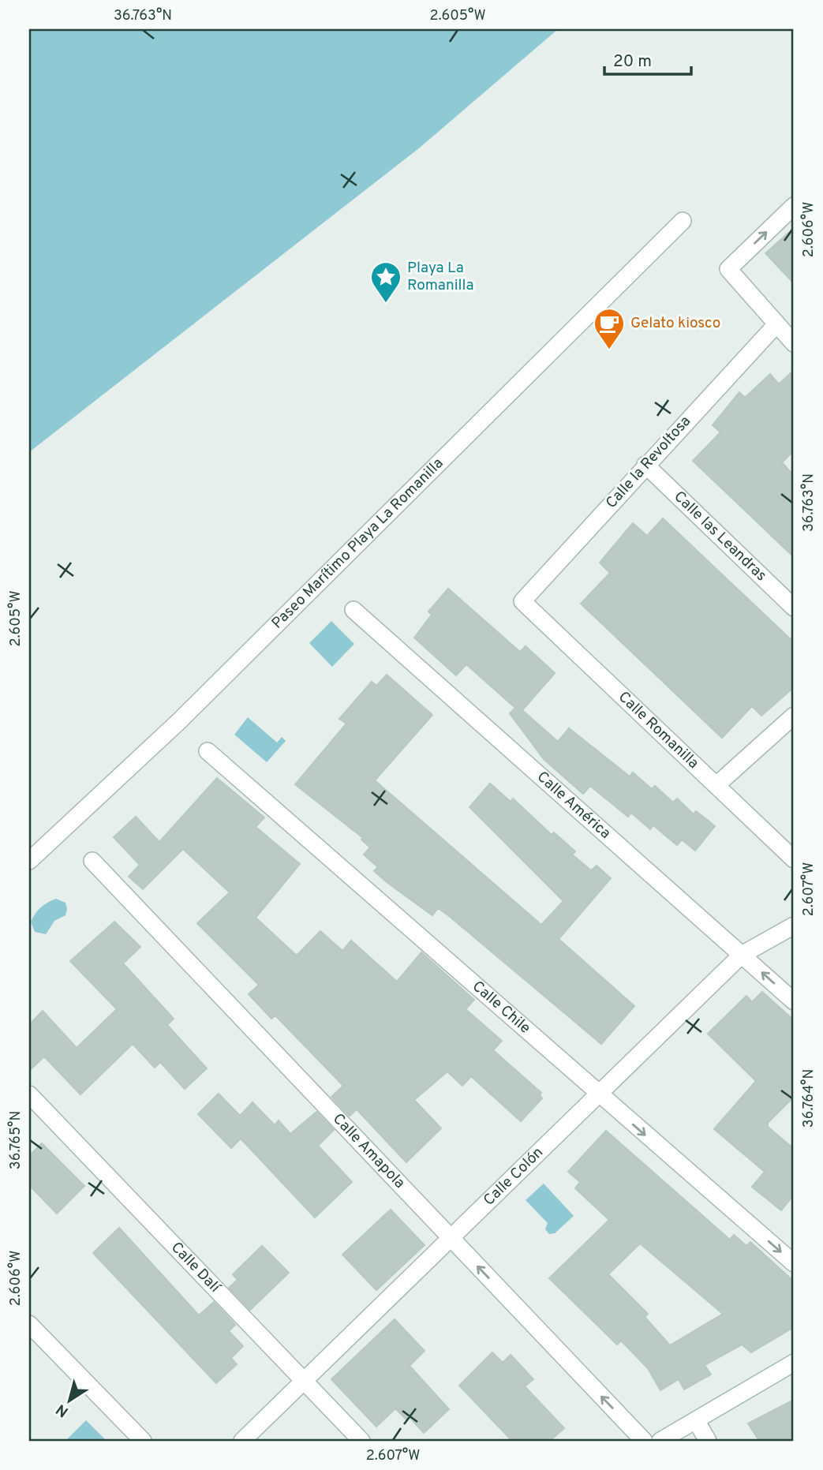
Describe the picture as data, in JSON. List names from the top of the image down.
{
  "streets": {
    "street": [
      "Calle la Revoltosa",
      "Calle las Leandras",
      "Paseo Marítimo Playa La Romanilla",
      "Calle Romanilla",
      "Calle América",
      "Calle Chile",
      "Calle Amapola",
      "Calle Colón",
      "Calle Dalí"
    ]
  },
  "crossings": [
    ["Calle la Revoltosa", "Calle las Leandras"],
    ["Calle la Revoltosa", "Calle Romanilla"],
    ["Calle América", "Calle Colón"],
    ["Calle Chile", "Calle Colón"],
    ["Calle Amapola", "Calle Colón"],
    ["Calle Colón", "Calle Dalí"]
  ],
  "one_way": ["Calle Amapola"],
  "places": {
    "place": ["Playa La Romanilla"],
    "cafe": ["Gelato kiosco"]
  },
  "scale_bar": "20 m",
  "north": "bottom left",
  "coordinates": [
    "36.763°N",
    "2.605°W",
    "2.606°W",
    "2.607°W",
    "36.764°N",
    "36.765°N"
  ]
}
